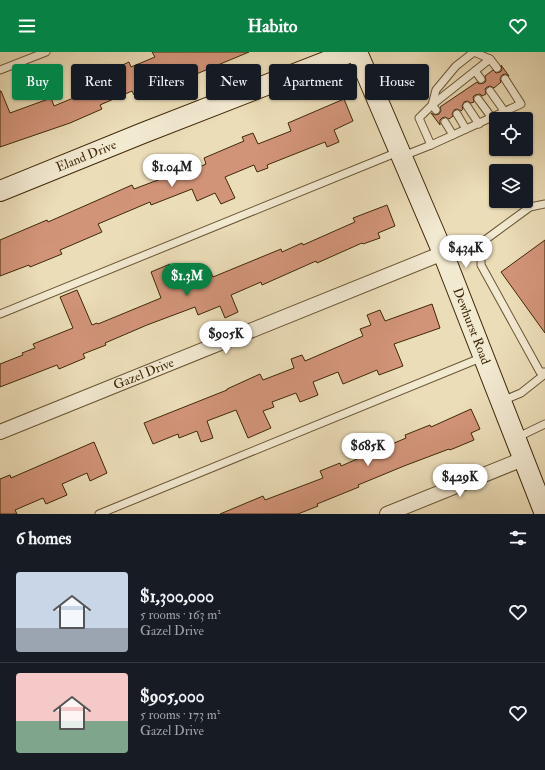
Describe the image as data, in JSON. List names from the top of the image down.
{
  "streets": {
    "street": ["Eland Drive", "Dewhurst Road", "Gazel Drive"]
  },
  "crossings": [
    ["Dewhurst Road", "Gazel Drive"]
  ],
  "page": {
    "header": "Habito",
    "chip": [
      "Buy",
      "Rent",
      "Filters",
      "New",
      "Apartment",
      "House"
    ],
    "price": [
      "$1.04M",
      "$434K",
      "$1.3M",
      "$905K",
      "$685K",
      "$429K"
    ],
    "heading": "6 homes",
    "list": [
      {
        "name": "$1,300,000",
        "note": "5 rooms · 163 m² · Gazel Drive"
      },
      {
        "name": "$905,000",
        "note": "5 rooms · 173 m² · Gazel Drive"
      }
    ]
  }
}
